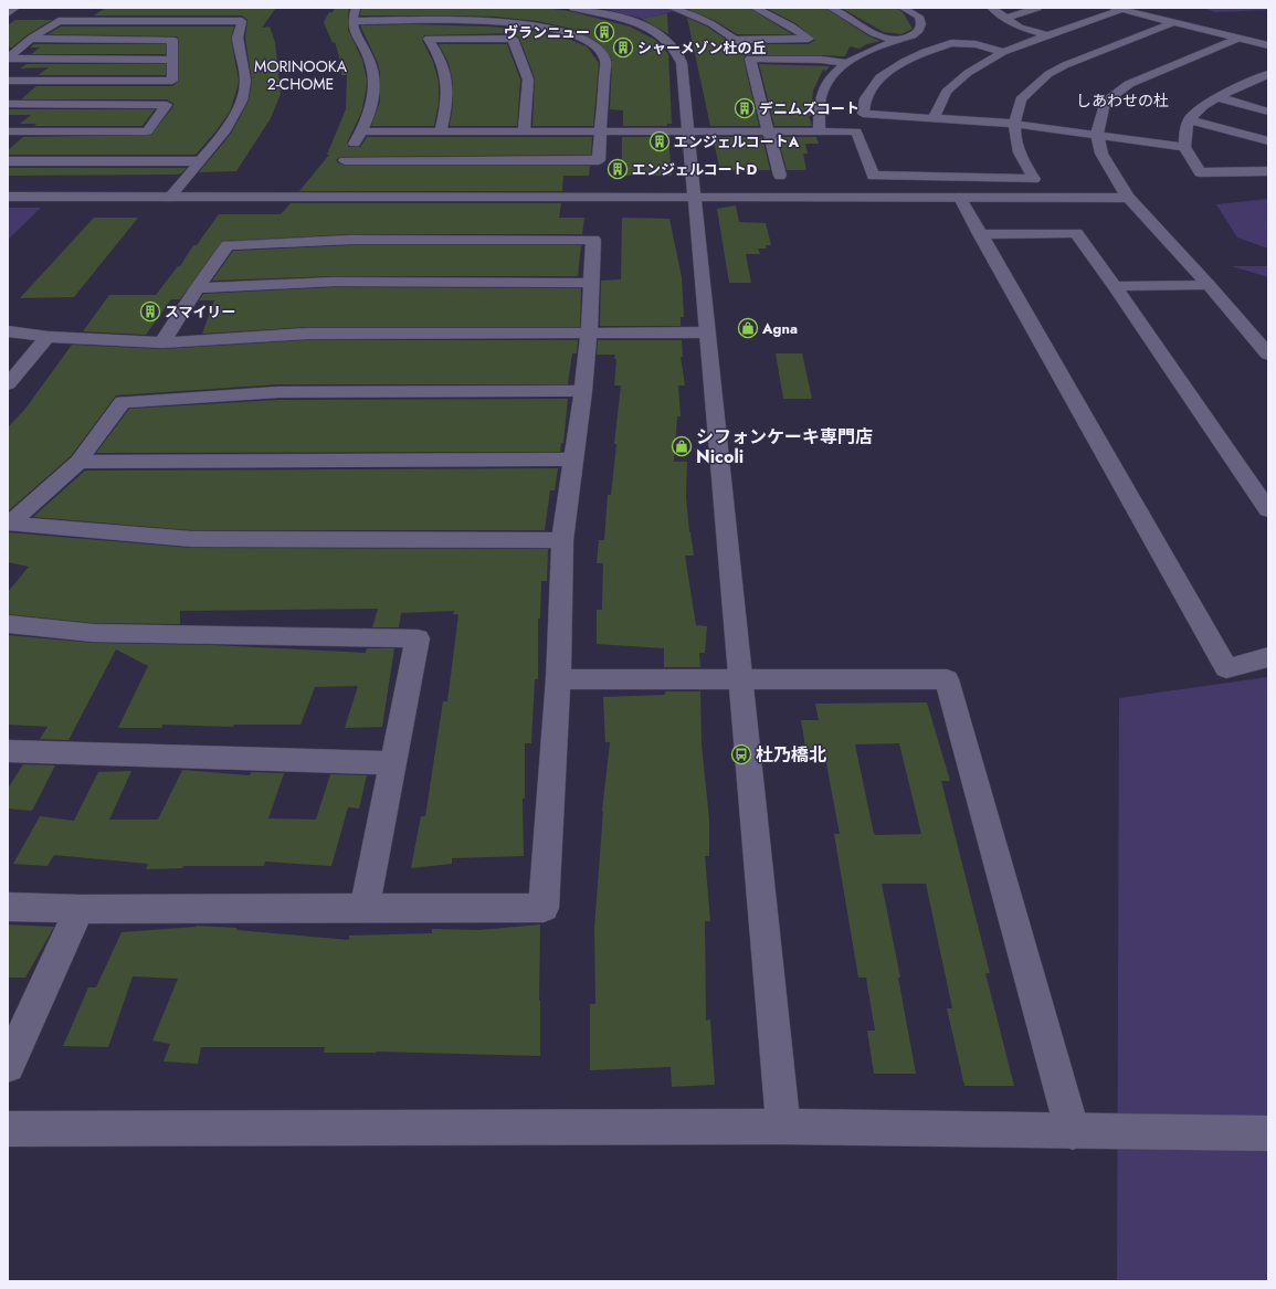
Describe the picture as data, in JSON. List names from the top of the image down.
{
  "districts": ["MORINOOKA 2-CHOME", "しあわせの杜"],
  "places": {
    "building": [
      "ヴランニュー",
      "シャーメゾン杜の丘",
      "デニムズコート",
      "エンジェルコートA",
      "エンジェルコートD",
      "スマイリー"
    ],
    "shop": ["Agna", "シフォンケーキ専門店 Nicoli"],
    "bus stop": ["杜乃橋北"]
  }
}
